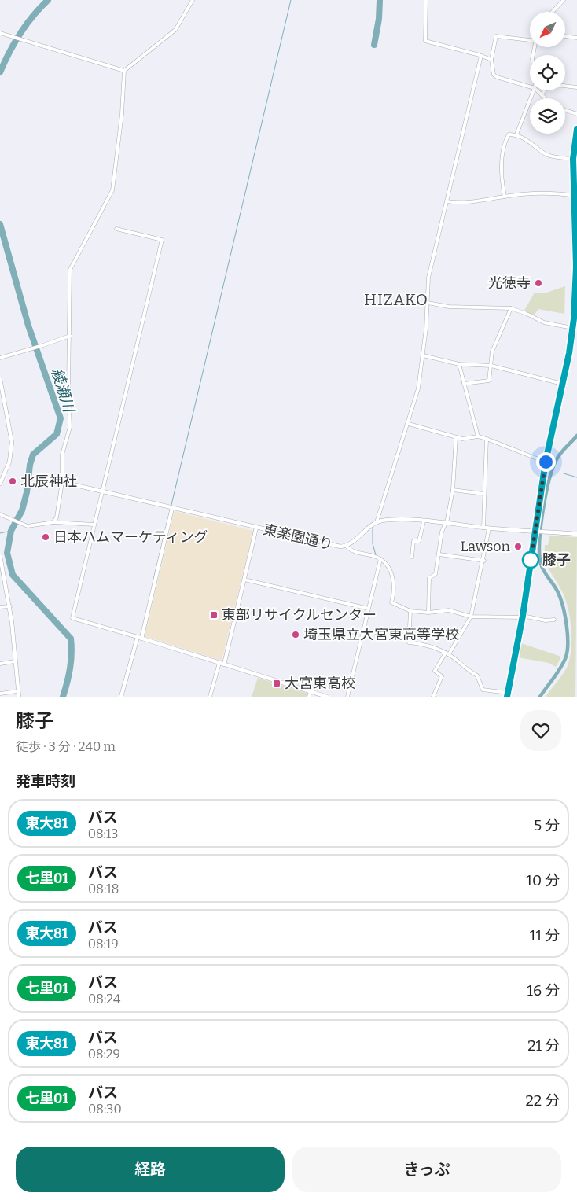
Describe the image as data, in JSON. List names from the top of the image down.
{
  "streets": {
    "street": ["東楽園通り"]
  },
  "districts": ["HIZAKO"],
  "water": ["綾瀬川"],
  "places": {
    "other": [
      "光徳寺",
      "北辰神社",
      "日本ハムマーケティング",
      "Lawson",
      "膝子",
      "埼玉県立大宮東高等学校"
    ],
    "transit": ["東部リサイクルセンター", "大宮東高校"]
  },
  "lines": ["bus line 東大81"],
  "north": "bottom left",
  "page": {
    "heading": [
      ["膝子", "徒歩 · 3 分 · 240 m"],
      "発車時刻"
    ],
    "list": [
      {
        "mark": "東大81",
        "name": "バス",
        "note": "08:13",
        "value": "5 分"
      },
      {
        "mark": "七里01",
        "name": "バス",
        "note": "08:18",
        "value": "10 分"
      },
      {
        "mark": "東大81",
        "name": "バス",
        "note": "08:19",
        "value": "11 分"
      },
      {
        "mark": "七里01",
        "name": "バス",
        "note": "08:24",
        "value": "16 分"
      },
      {
        "mark": "東大81",
        "name": "バス",
        "note": "08:29",
        "value": "21 分"
      },
      {
        "mark": "七里01",
        "name": "バス",
        "note": "08:30",
        "value": "22 分"
      }
    ],
    "buttons": ["経路", "きっぷ"]
  }
}
